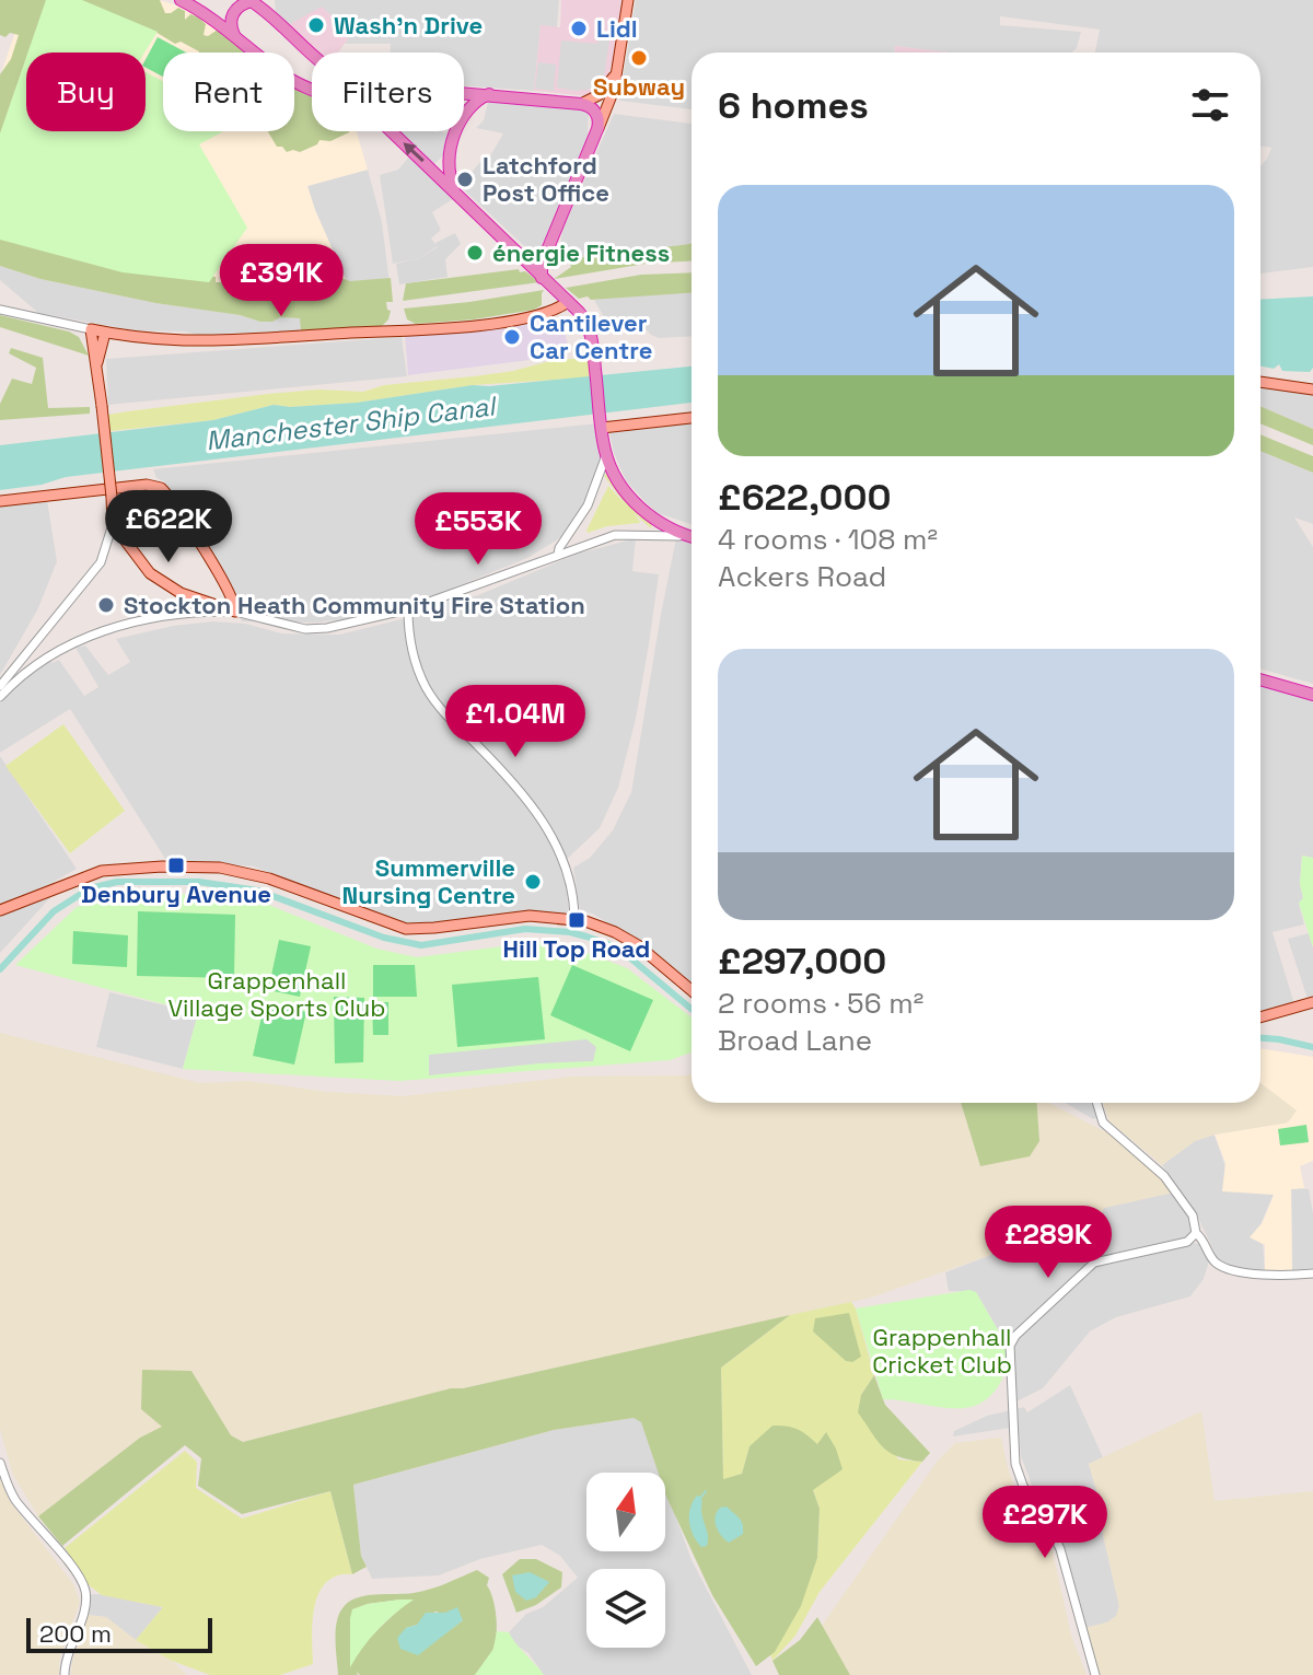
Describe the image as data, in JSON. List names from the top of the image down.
{
  "water": ["Manchester Ship Canal"],
  "parks": ["Grappenhall Village Sports Club", "Grappenhall Cricket Club"],
  "places": {
    "other": [
      "Wash'n Drive",
      "Lidl",
      "Subway",
      "Latchford Post Office",
      "énergie Fitness",
      "Cantilever Car Centre",
      "Stockton Heath Community Fire Station",
      "Summerville Nursing Centre"
    ],
    "transit": ["Denbury Avenue", "Hill Top Road"]
  },
  "scale_bar": "200 m",
  "north": "top",
  "page": {
    "chip": ["Buy", "Rent", "Filters"],
    "heading": "6 homes",
    "list": [
      {
        "name": "£622,000",
        "note": "4 rooms · 108 m² · Ackers Road"
      },
      {
        "name": "£297,000",
        "note": "2 rooms · 56 m² · Broad Lane"
      }
    ],
    "price": [
      "£391K",
      "£622K",
      "£553K",
      "£1.04M",
      "£289K",
      "£297K"
    ],
    "scale": "200 m"
  }
}
